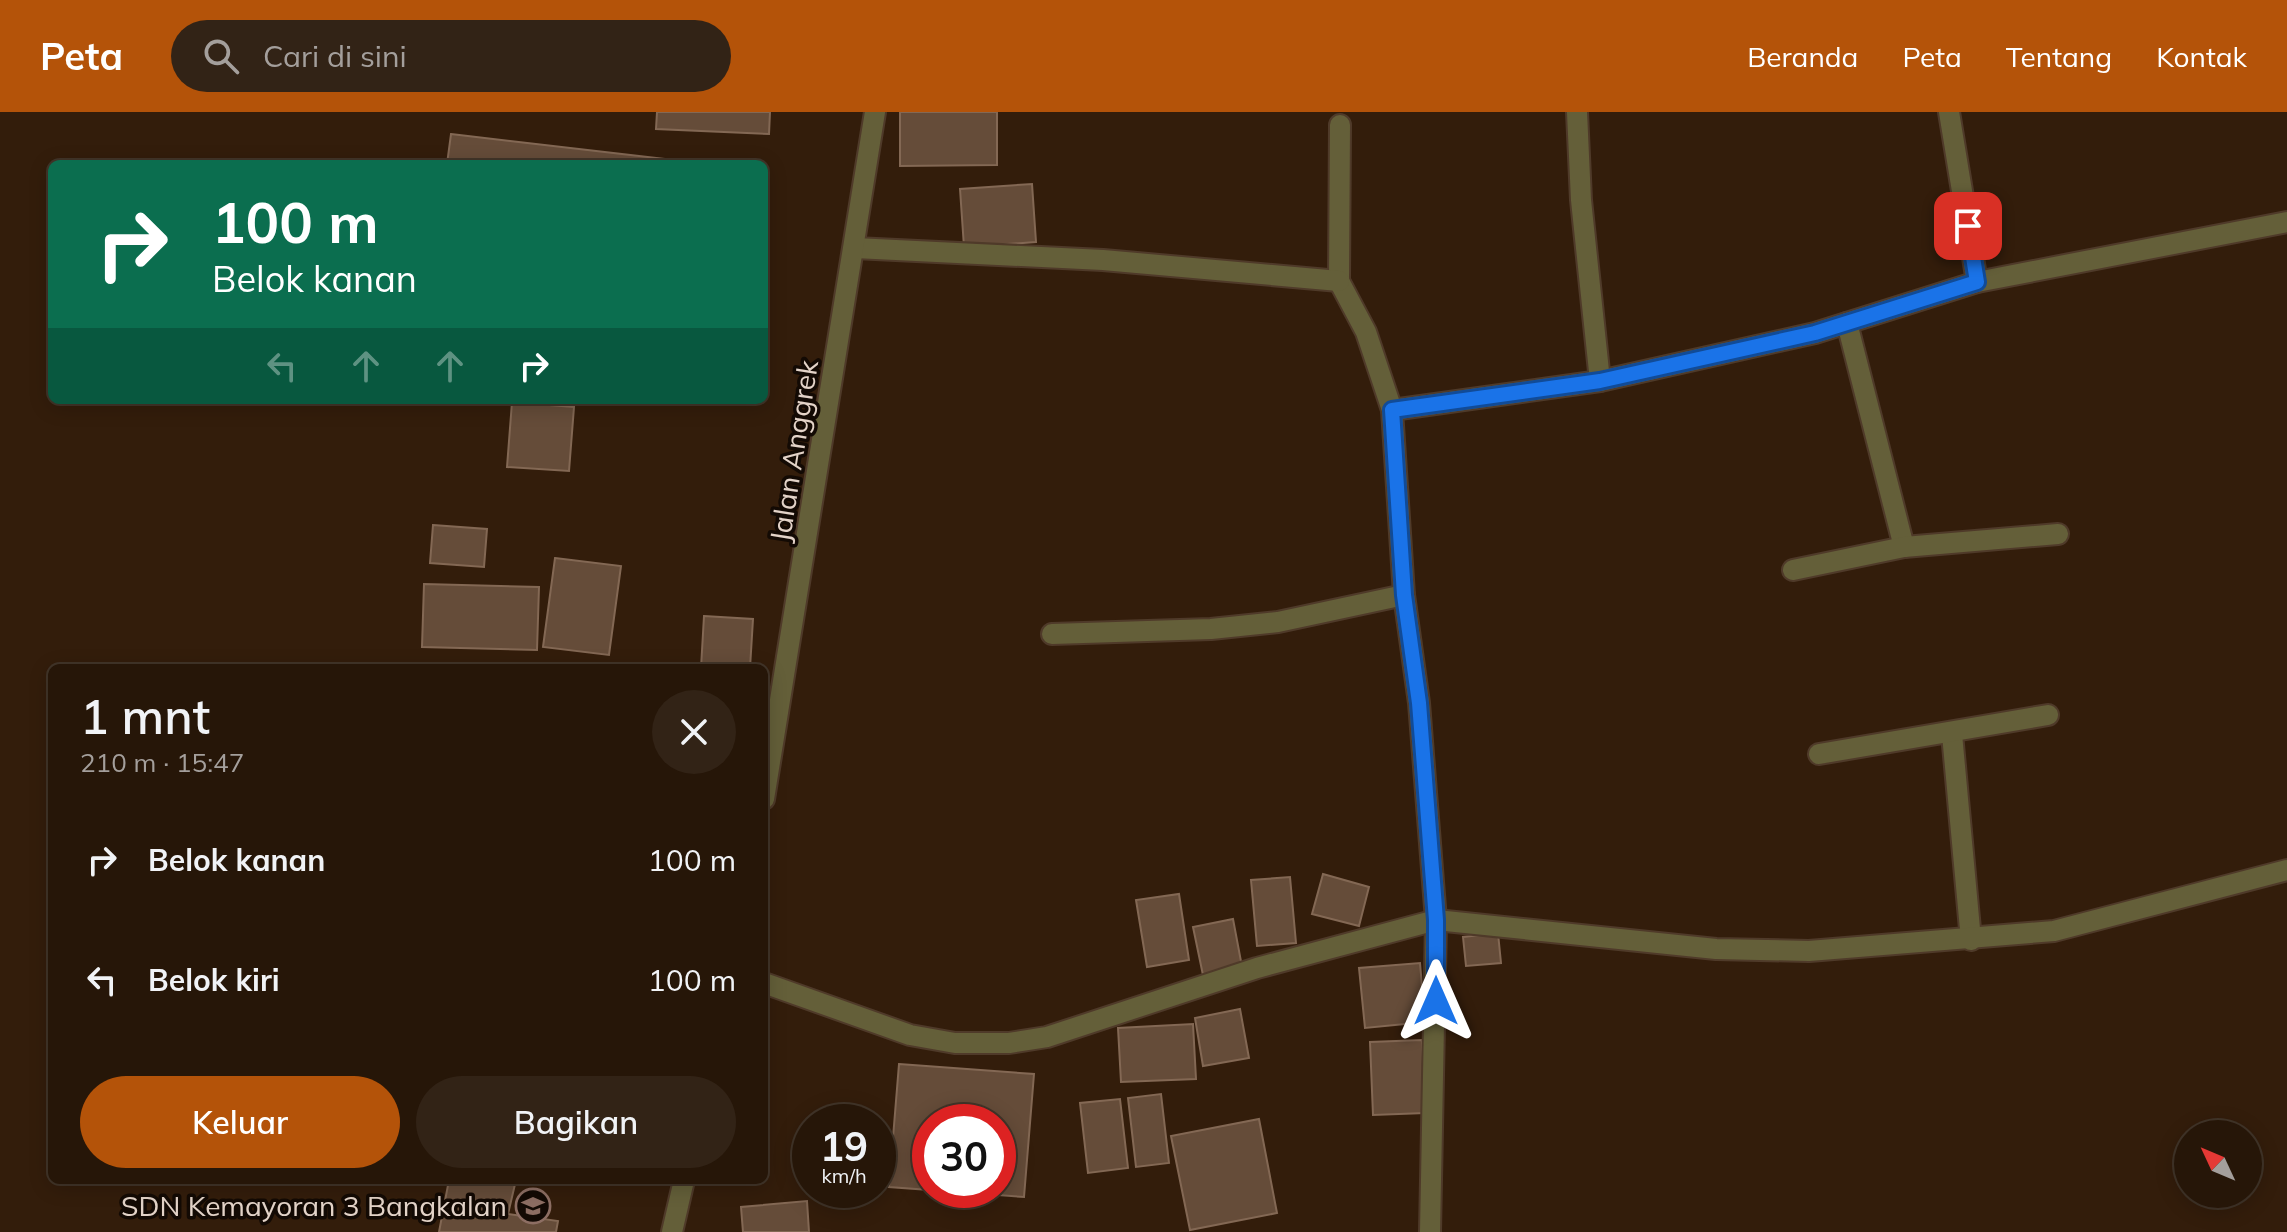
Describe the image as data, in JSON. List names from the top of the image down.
{
  "streets": {
    "street": ["Jalan Anggrek"]
  },
  "places": {
    "school or university": ["SDN Kemayoran 3 Bangkalan"]
  },
  "north": "top left",
  "page": {
    "header": "Peta",
    "search": "Cari di sini",
    "nav": [
      "Beranda",
      "Peta",
      "Tentang",
      "Kontak"
    ],
    "turn": ["100 m", "Belok kanan"],
    "heading": ["1 mnt", "210 m · 15:47"],
    "list": [
      {
        "name": "Belok kanan",
        "value": "100 m"
      },
      {
        "name": "Belok kiri",
        "value": "100 m"
      }
    ],
    "buttons": ["Keluar", "Bagikan"],
    "speed": "19 km/h",
    "limit": "30"
  }
}
